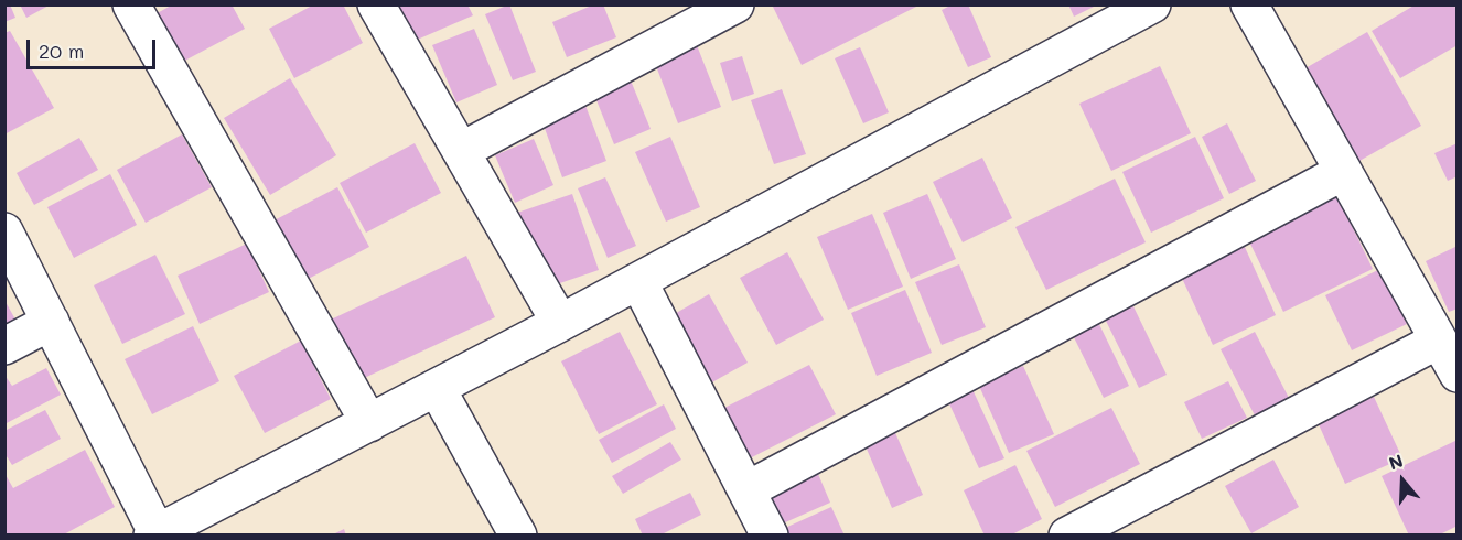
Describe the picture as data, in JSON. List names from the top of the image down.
{
  "scale_bar": "20 m",
  "north": "top"
}
